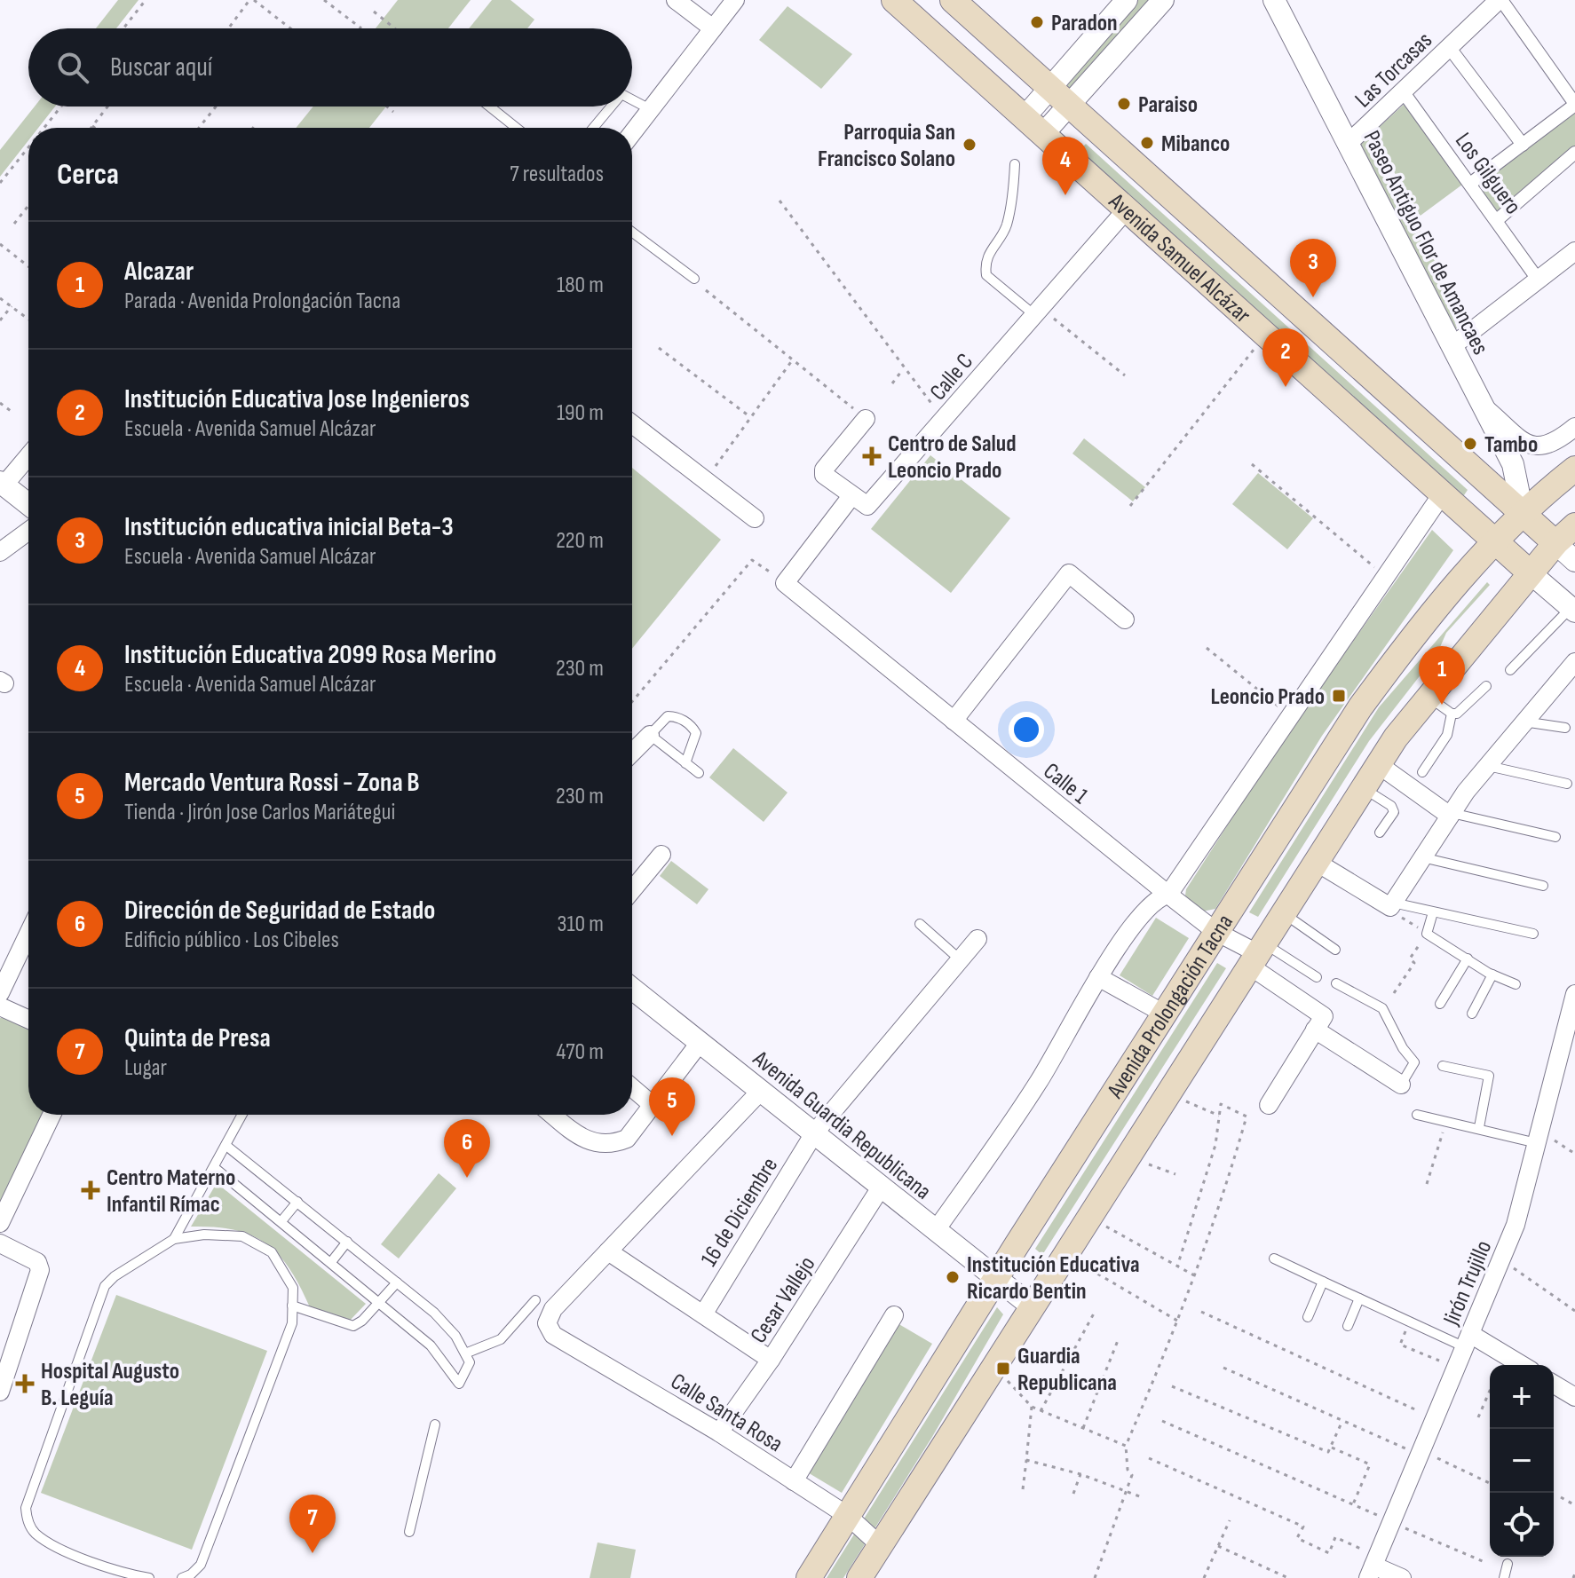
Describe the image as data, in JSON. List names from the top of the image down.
{
  "streets": {
    "main road": ["Avenida Samuel Alcázar", "Avenida Prolongación Tacna"],
    "street": [
      "Las Torcasas",
      "Los Gilguero",
      "Paseo Antiguo Flor de Amancaes",
      "Calle C",
      "Calle 1",
      "Avenida Guardia Republicana",
      "16 de Diciembre",
      "Jirón Trujillo",
      "Cesar Vallejo",
      "Calle Santa Rosa"
    ]
  },
  "crossings": [
    ["Las Torcasas", "Los Gilguero"],
    ["Las Torcasas", "Paseo Antiguo Flor de Amancaes"],
    ["Paseo Antiguo Flor de Amancaes", "Avenida Samuel Alcázar"],
    ["Paseo Antiguo Flor de Amancaes", "Avenida Prolongación Tacna"],
    ["Avenida Samuel Alcázar", "Calle C"],
    ["Avenida Samuel Alcázar", "Avenida Prolongación Tacna"],
    ["Calle 1", "Avenida Prolongación Tacna"],
    ["Avenida Prolongación Tacna", "Avenida Guardia Republicana"],
    ["Avenida Prolongación Tacna", "Calle Santa Rosa"],
    ["Avenida Guardia Republicana", "16 de Diciembre"],
    ["Avenida Guardia Republicana", "Cesar Vallejo"],
    ["Cesar Vallejo", "Calle Santa Rosa"]
  ],
  "places": {
    "other": [
      "Paradon",
      "Paraiso",
      "Mibanco",
      "Parroquia San Francisco Solano",
      "Tambo",
      "Institución Educativa Ricardo Bentin"
    ],
    "health": ["Centro de Salud Leoncio Prado", "Centro Materno Infantil Rímac", "Hospital Augusto B. Leguía"],
    "transit": ["Leoncio Prado", "Guardia Republicana"]
  },
  "page": {
    "search": "Buscar aquí",
    "heading": ["Cerca", "7 resultados"],
    "pins": [
      "4",
      "3",
      "2",
      "1",
      "5",
      "6",
      "7"
    ],
    "list": [
      {
        "mark": "1",
        "name": "Alcazar",
        "note": "Parada · Avenida Prolongación Tacna",
        "value": "180 m"
      },
      {
        "mark": "2",
        "name": "Institución Educativa Jose Ingenieros",
        "note": "Escuela · Avenida Samuel Alcázar",
        "value": "190 m"
      },
      {
        "mark": "3",
        "name": "Institución educativa inicial Beta-3",
        "note": "Escuela · Avenida Samuel Alcázar",
        "value": "220 m"
      },
      {
        "mark": "4",
        "name": "Institución Educativa 2099 Rosa Merino",
        "note": "Escuela · Avenida Samuel Alcázar",
        "value": "230 m"
      },
      {
        "mark": "5",
        "name": "Mercado Ventura Rossi - Zona B",
        "note": "Tienda · Jirón Jose Carlos Mariátegui",
        "value": "230 m"
      },
      {
        "mark": "6",
        "name": "Dirección de Seguridad de Estado",
        "note": "Edificio público · Los Cibeles",
        "value": "310 m"
      },
      {
        "mark": "7",
        "name": "Quinta de Presa",
        "note": "Lugar",
        "value": "470 m"
      }
    ],
    "map_buttons": ["+", "−"]
  }
}
